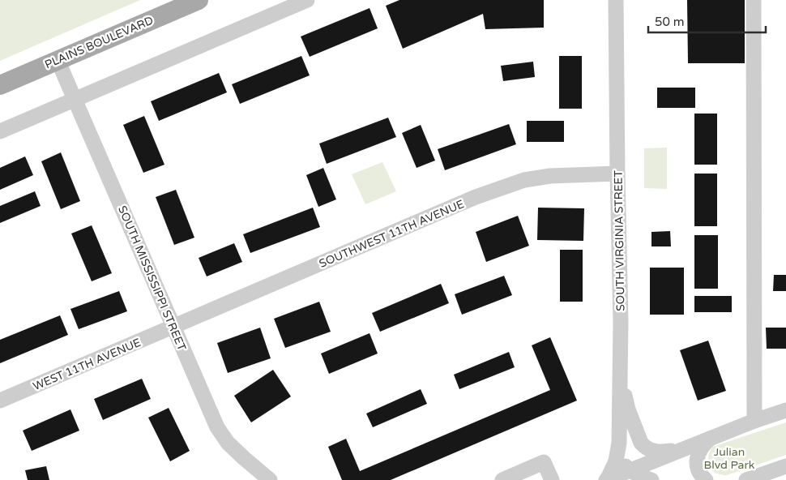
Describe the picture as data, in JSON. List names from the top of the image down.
{
  "streets": {
    "main road": ["PLAINS BOULEVARD"],
    "street": [
      "SOUTHWEST 11TH AVENUE",
      "SOUTH VIRGINIA STREET",
      "SOUTH MISSISSIPPI STREET",
      "WEST 11TH AVENUE"
    ]
  },
  "crossings": [
    ["PLAINS BOULEVARD", "SOUTH MISSISSIPPI STREET"],
    ["SOUTHWEST 11TH AVENUE", "SOUTH VIRGINIA STREET"],
    ["SOUTHWEST 11TH AVENUE", "SOUTH MISSISSIPPI STREET"],
    ["SOUTHWEST 11TH AVENUE", "WEST 11TH AVENUE"],
    ["SOUTH MISSISSIPPI STREET", "WEST 11TH AVENUE"]
  ],
  "parks": ["Julian Blvd Park"],
  "scale_bar": "50 m"
}
